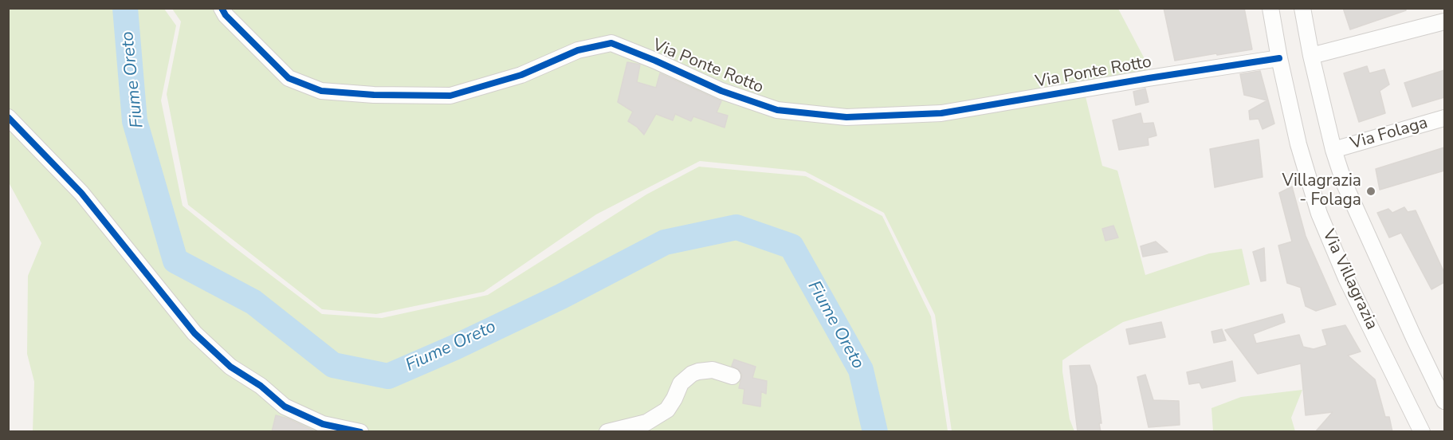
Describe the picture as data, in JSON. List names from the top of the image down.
{
  "streets": {
    "street": ["Via Ponte Rotto", "Via Folaga", "Via Villagrazia"]
  },
  "crossings": [
    ["Via Ponte Rotto", "Via Villagrazia"],
    ["Via Folaga", "Via Villagrazia"]
  ],
  "water": ["Fiume Oreto"],
  "places": ["Villagrazia - Folaga"]
}
